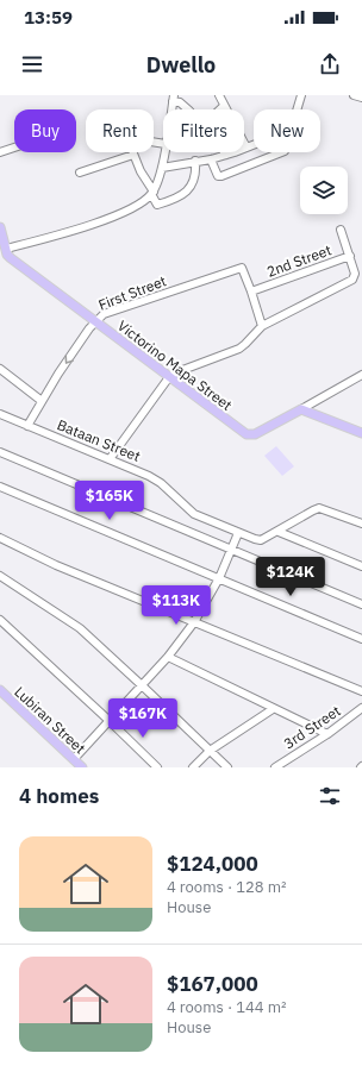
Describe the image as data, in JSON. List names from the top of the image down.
{
  "streets": {
    "main road": ["Victorino Mapa Street", "Lubiran Street"],
    "street": [
      "2nd Street",
      "First Street",
      "Bataan Street",
      "3rd Street"
    ]
  },
  "crossings": [
    ["2nd Street", "First Street"],
    ["2nd Street", "Victorino Mapa Street"],
    ["2nd Street", "Bataan Street"],
    ["First Street", "Victorino Mapa Street"],
    ["First Street", "Bataan Street"]
  ],
  "page": {
    "status": "13:59",
    "header": "Dwello",
    "chip": [
      "Buy",
      "Rent",
      "Filters",
      "New"
    ],
    "price": [
      "$165K",
      "$124K",
      "$113K",
      "$167K"
    ],
    "heading": "4 homes",
    "list": [
      {
        "name": "$124,000",
        "note": "4 rooms · 128 m² · House"
      },
      {
        "name": "$167,000",
        "note": "4 rooms · 144 m² · House"
      }
    ]
  }
}
